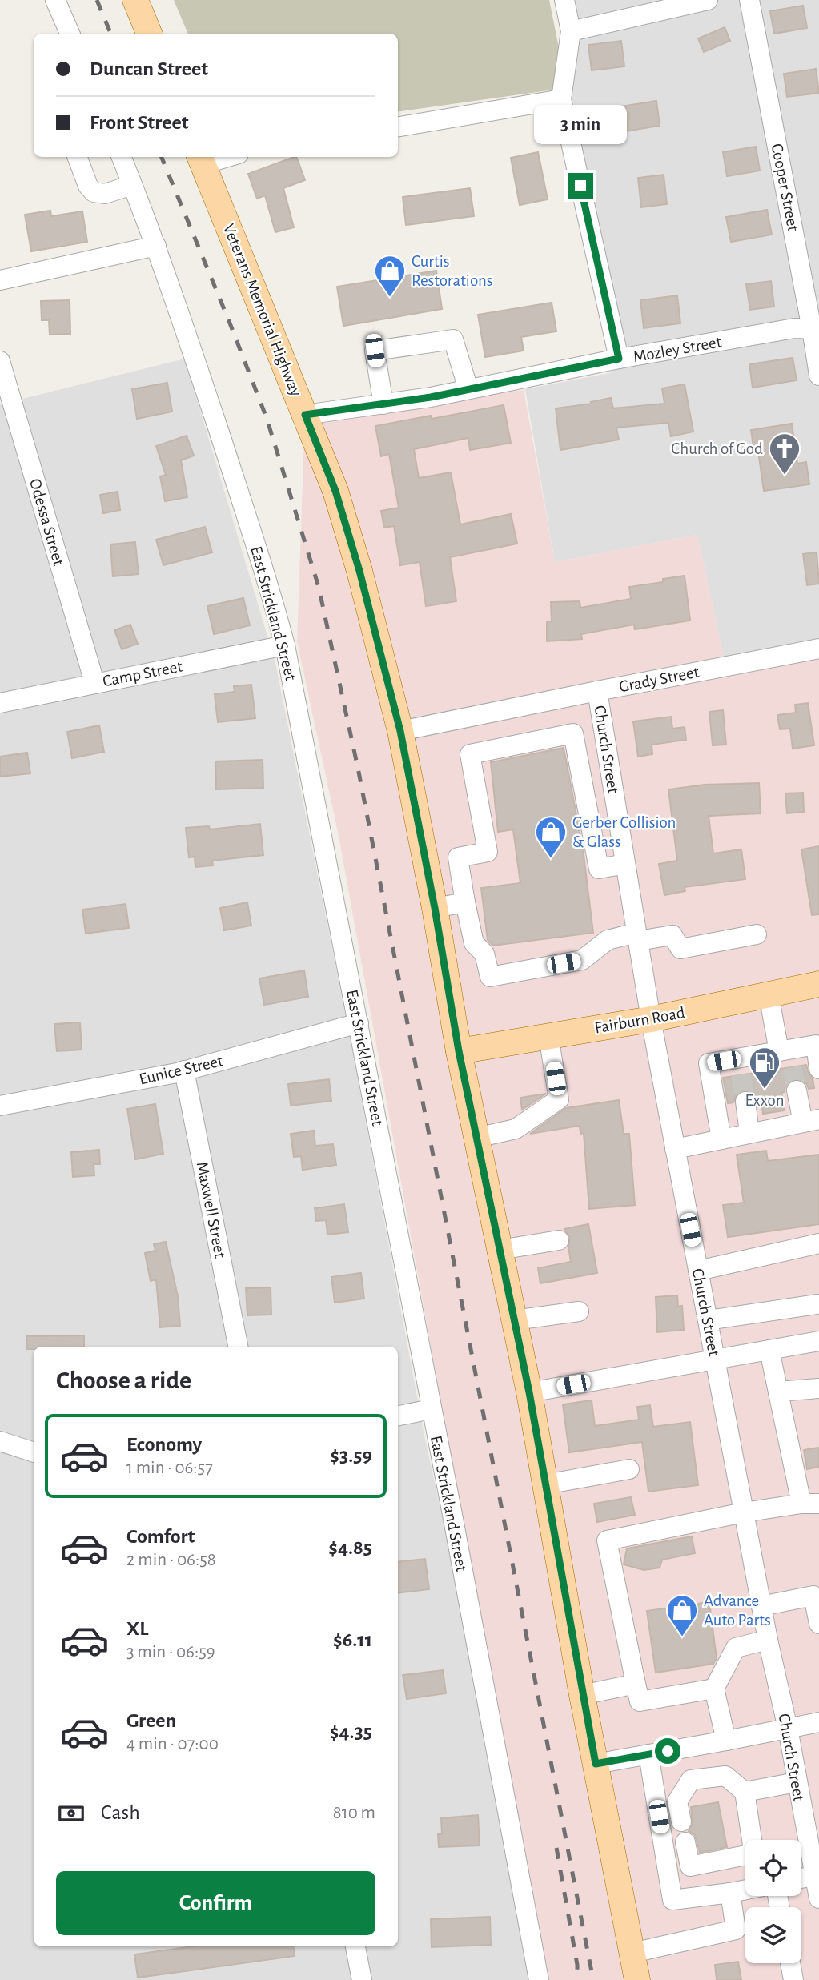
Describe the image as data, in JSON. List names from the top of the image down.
{
  "streets": {
    "main road": ["Veterans Memorial Highway", "Fairburn Road"],
    "street": [
      "Cooper Street",
      "Mozley Street",
      "Odessa Street",
      "East Strickland Street",
      "Camp Street",
      "Grady Street",
      "Church Street",
      "Eunice Street",
      "Maxwell Street"
    ]
  },
  "crossings": [
    ["Cooper Street", "Mozley Street"],
    ["Veterans Memorial Highway", "Mozley Street"],
    ["Veterans Memorial Highway", "Grady Street"],
    ["Veterans Memorial Highway", "Fairburn Road"],
    ["Odessa Street", "Camp Street"],
    ["East Strickland Street", "Camp Street"],
    ["East Strickland Street", "Eunice Street"],
    ["Grady Street", "Church Street"],
    ["Church Street", "Fairburn Road"],
    ["Eunice Street", "Maxwell Street"]
  ],
  "places": {
    "shop": ["Curtis Restorations", "Gerber Collision & Glass", "Advance Auto Parts"],
    "church": ["Church of God"],
    "fuel station": ["Exxon"]
  },
  "page": {
    "banner": ["Duncan Street", "Front Street"],
    "bubble": "3 min",
    "heading": "Choose a ride",
    "list": [
      {
        "name": "Economy",
        "note": "1 min · 06:57",
        "value": "$3.59"
      },
      {
        "name": "Comfort",
        "note": "2 min · 06:58",
        "value": "$4.85"
      },
      {
        "name": "XL",
        "note": "3 min · 06:59",
        "value": "$6.11"
      },
      {
        "name": "Green",
        "note": "4 min · 07:00",
        "value": "$4.35"
      }
    ],
    "pay": ["Cash", "810 m"],
    "buttons": "Confirm"
  }
}
